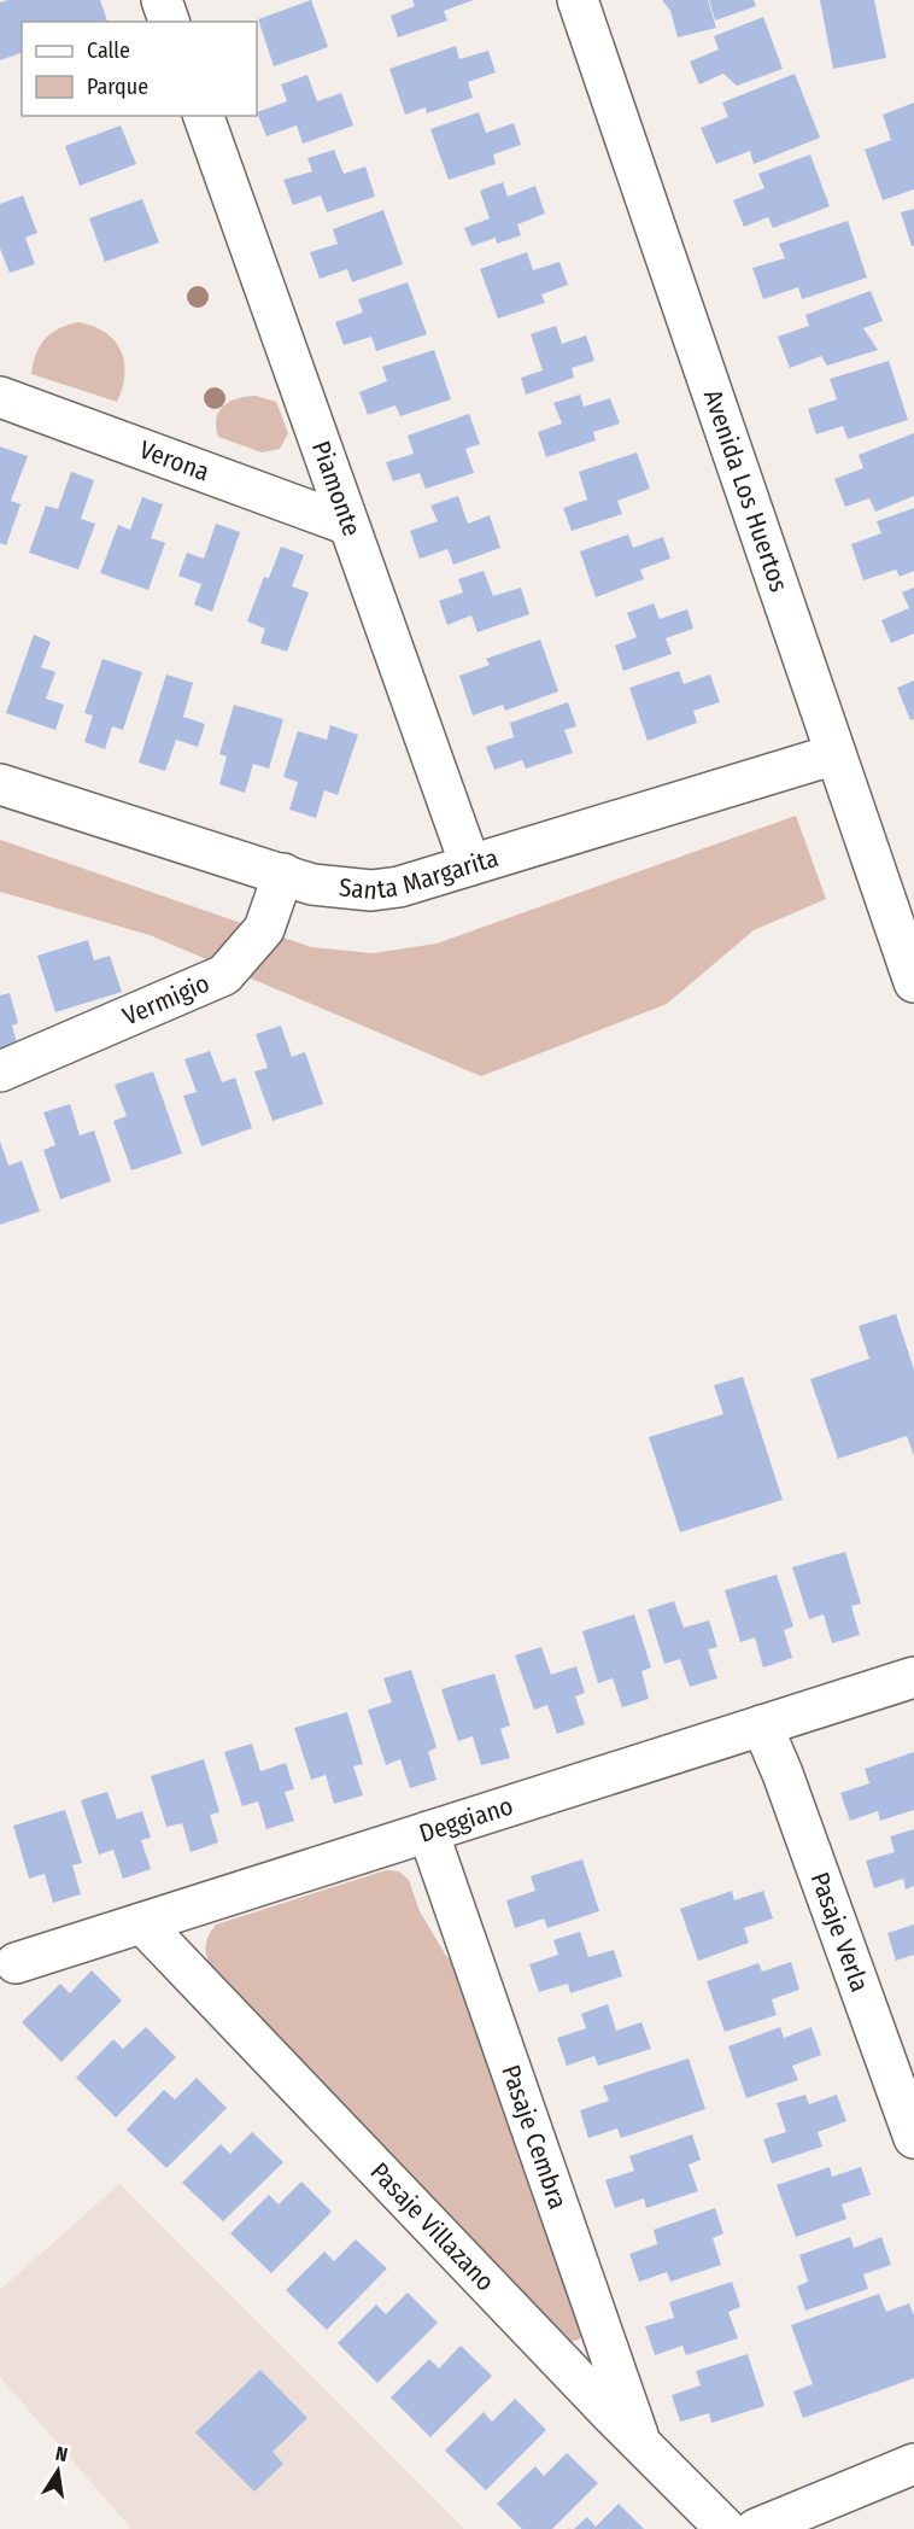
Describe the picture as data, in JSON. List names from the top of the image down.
{
  "streets": {
    "street": [
      "Verona",
      "Piamonte",
      "Avenida Los Huertos",
      "Santa Margarita",
      "Vermigio",
      "Deggiano",
      "Pasaje Verla",
      "Pasaje Cembra",
      "Pasaje Villazano"
    ]
  },
  "crossings": [
    ["Verona", "Piamonte"],
    ["Piamonte", "Santa Margarita"],
    ["Avenida Los Huertos", "Santa Margarita"],
    ["Santa Margarita", "Vermigio"],
    ["Deggiano", "Pasaje Verla"],
    ["Deggiano", "Pasaje Cembra"],
    ["Deggiano", "Pasaje Villazano"],
    ["Pasaje Cembra", "Pasaje Villazano"]
  ],
  "legend": ["Calle", "Parque"],
  "north": "top"
}
